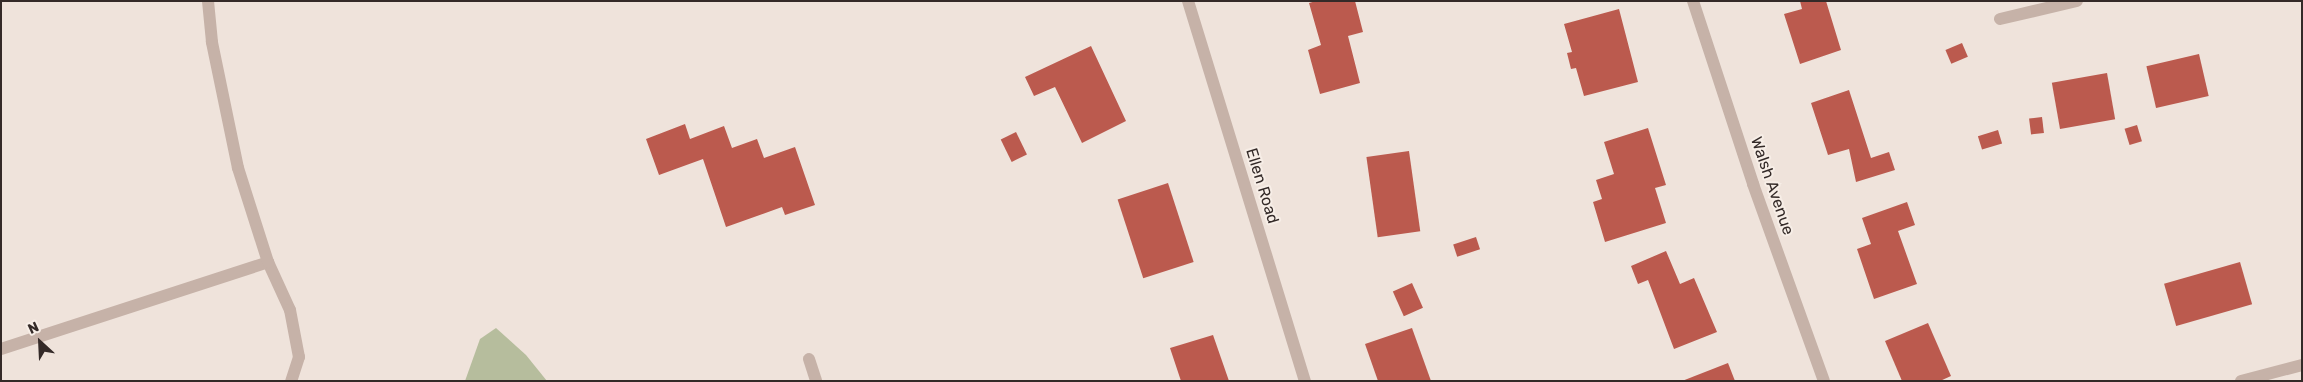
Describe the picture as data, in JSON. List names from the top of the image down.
{
  "streets": {
    "street": ["Ellen Road", "Walsh Avenue"]
  },
  "north": "top left"
}
